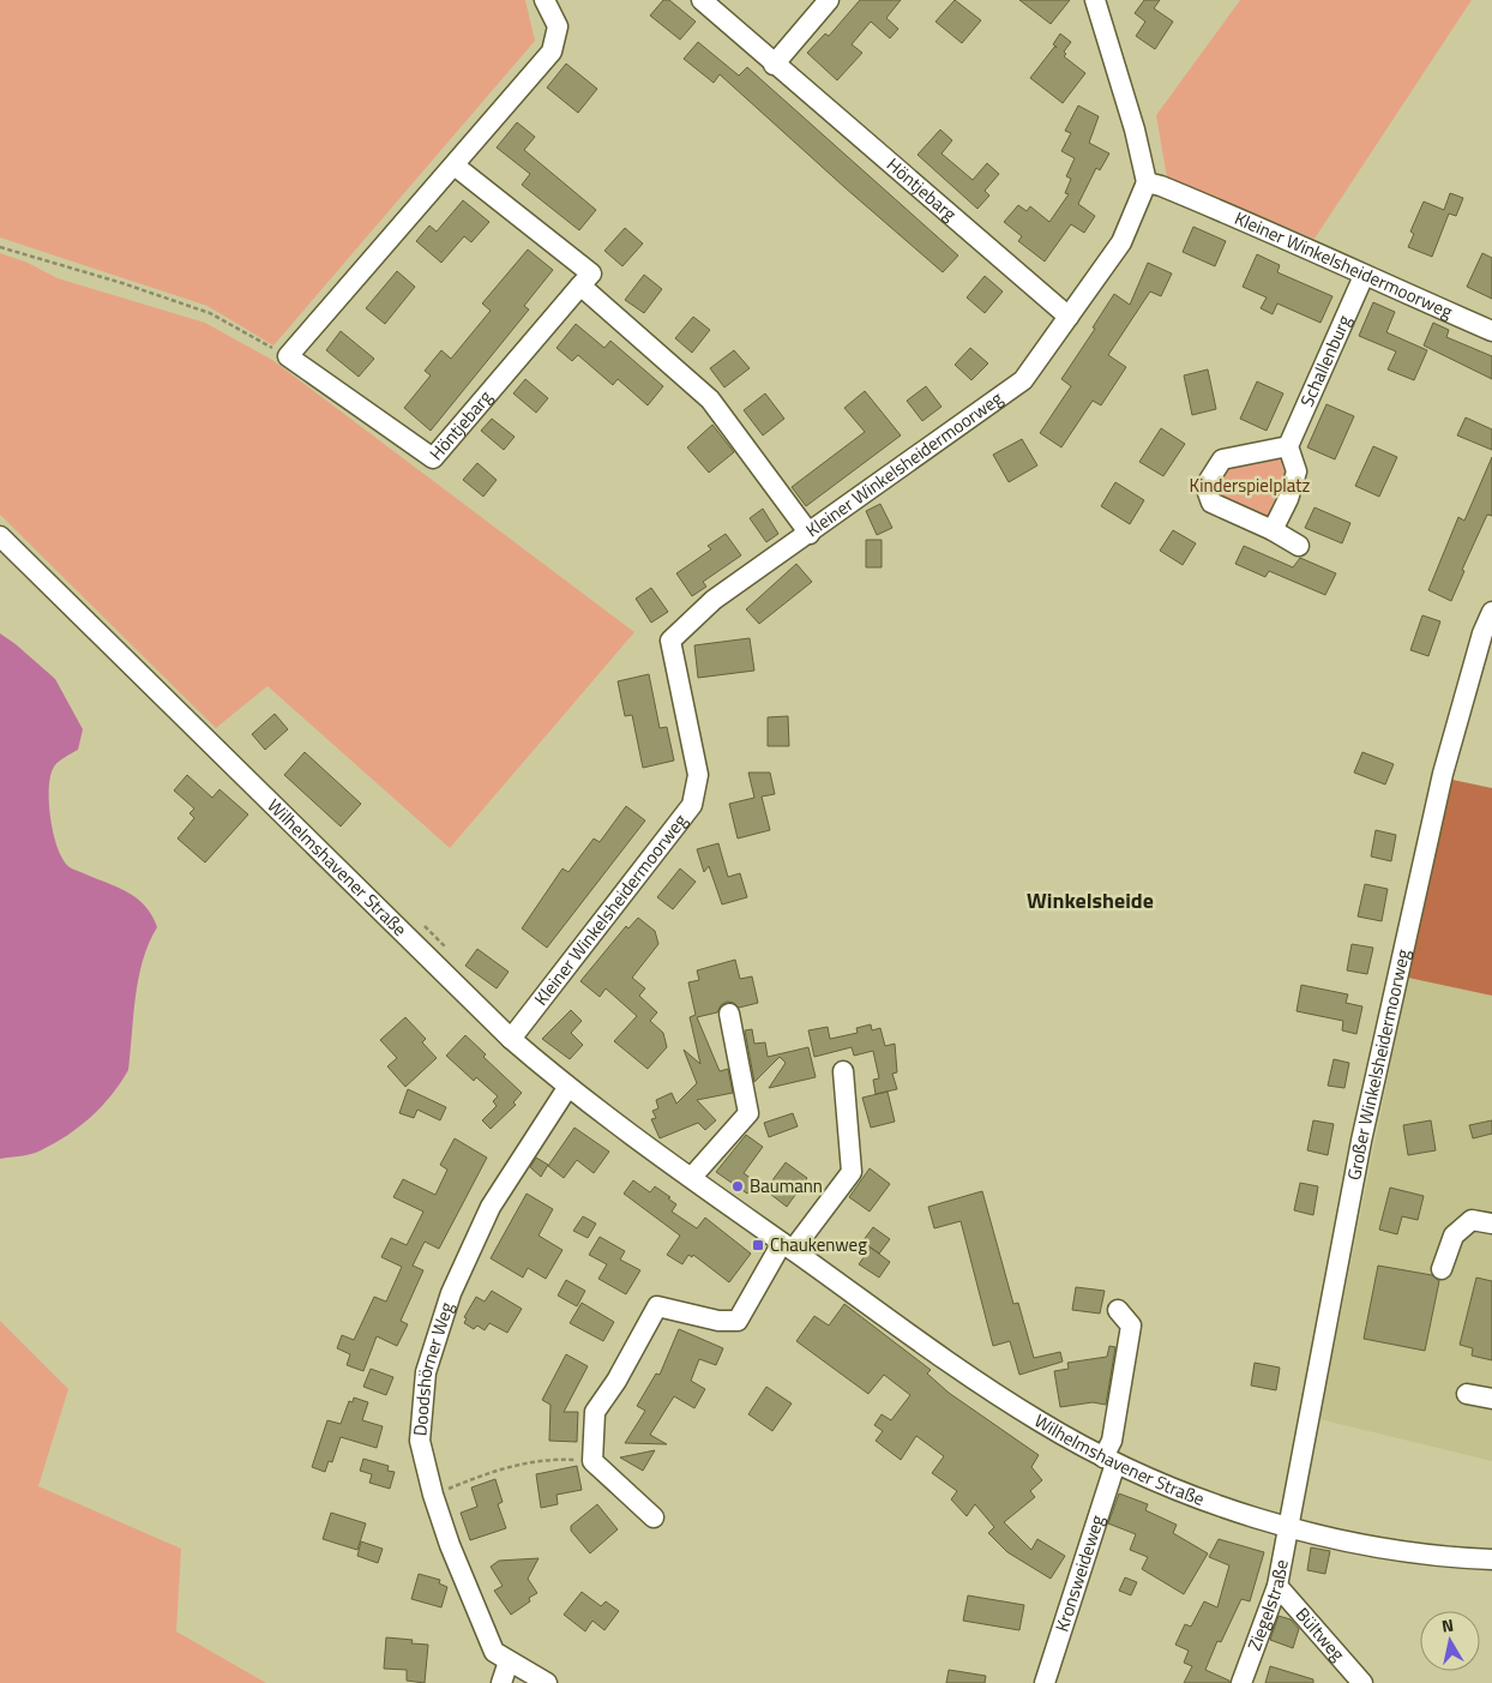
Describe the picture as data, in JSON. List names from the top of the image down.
{
  "streets": {
    "street": [
      "Höntjebarg",
      "Kleiner Winkelsheidermoorweg",
      "Schallenburg",
      "Wilhelmshavener Straße",
      "Großer Winkelsheidermoorweg",
      "Doodshörner Weg",
      "Kronsweideweg",
      "Ziegelstraße",
      "Bültweg"
    ]
  },
  "crossings": [
    ["Höntjebarg", "Kleiner Winkelsheidermoorweg"],
    ["Kleiner Winkelsheidermoorweg", "Schallenburg"],
    ["Kleiner Winkelsheidermoorweg", "Wilhelmshavener Straße"],
    ["Wilhelmshavener Straße", "Großer Winkelsheidermoorweg"],
    ["Wilhelmshavener Straße", "Doodshörner Weg"],
    ["Wilhelmshavener Straße", "Kronsweideweg"],
    ["Wilhelmshavener Straße", "Ziegelstraße"],
    ["Großer Winkelsheidermoorweg", "Ziegelstraße"],
    ["Ziegelstraße", "Bültweg"]
  ],
  "districts": ["Winkelsheide"],
  "parks": ["Kinderspielplatz"],
  "places": {
    "other": ["Baumann"],
    "transit": ["Chaukenweg"]
  },
  "north": "top"
}
